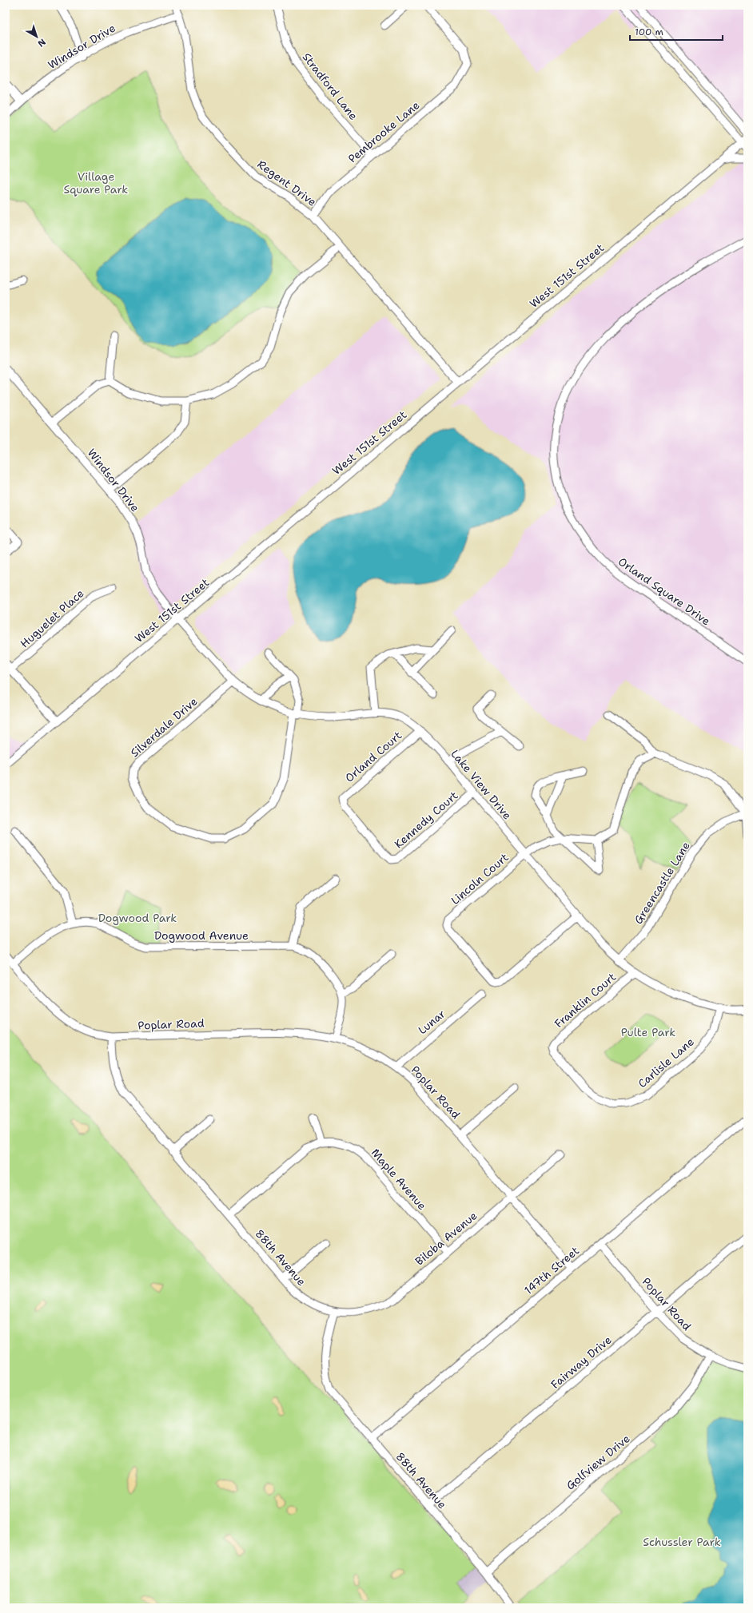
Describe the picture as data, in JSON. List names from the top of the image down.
{
  "streets": {
    "street": [
      "Windsor Drive",
      "Stradford Lane",
      "Pembrooke Lane",
      "Regent Drive",
      "West 151st Street",
      "Orland Square Drive",
      "Huguelet Place",
      "Silverdale Drive",
      "Orland Court",
      "Lake View Drive",
      "Kennedy Court",
      "Lincoln Court",
      "Greencastle Lane",
      "Dogwood Avenue",
      "Franklin Court",
      "Lunar",
      "Poplar Road",
      "Carlisle Lane",
      "Maple Avenue",
      "Biloba Avenue",
      "88th Avenue",
      "147th Street",
      "Fairway Drive",
      "Golfview Drive"
    ]
  },
  "crossings": [
    ["Windsor Drive", "Regent Drive"],
    ["Windsor Drive", "West 151st Street"],
    ["Windsor Drive", "Lake View Drive"],
    ["Stradford Lane", "Pembrooke Lane"],
    ["Pembrooke Lane", "Regent Drive"],
    ["Regent Drive", "West 151st Street"],
    ["West 151st Street", "Lake View Drive"],
    ["Silverdale Drive", "Lake View Drive"],
    ["Orland Court", "Lake View Drive"],
    ["Orland Court", "Kennedy Court"],
    ["Lake View Drive", "Kennedy Court"],
    ["Lake View Drive", "Lincoln Court"],
    ["Lake View Drive", "Greencastle Lane"],
    ["Lake View Drive", "Franklin Court"],
    ["Lake View Drive", "Carlisle Lane"],
    ["Dogwood Avenue", "Poplar Road"],
    ["Franklin Court", "Carlisle Lane"],
    ["Lunar", "Poplar Road"],
    ["Poplar Road", "Biloba Avenue"],
    ["Poplar Road", "88th Avenue"],
    ["Poplar Road", "147th Street"],
    ["Poplar Road", "Fairway Drive"],
    ["Poplar Road", "Golfview Drive"],
    ["Maple Avenue", "Biloba Avenue"],
    ["Maple Avenue", "88th Avenue"],
    ["Biloba Avenue", "88th Avenue"],
    ["88th Avenue", "147th Street"],
    ["88th Avenue", "Fairway Drive"],
    ["88th Avenue", "Golfview Drive"]
  ],
  "parks": [
    "Village Square Park",
    "Dogwood Park",
    "Pulte Park",
    "Schussler Park"
  ],
  "scale_bar": "100 m",
  "north": "bottom right"
}
